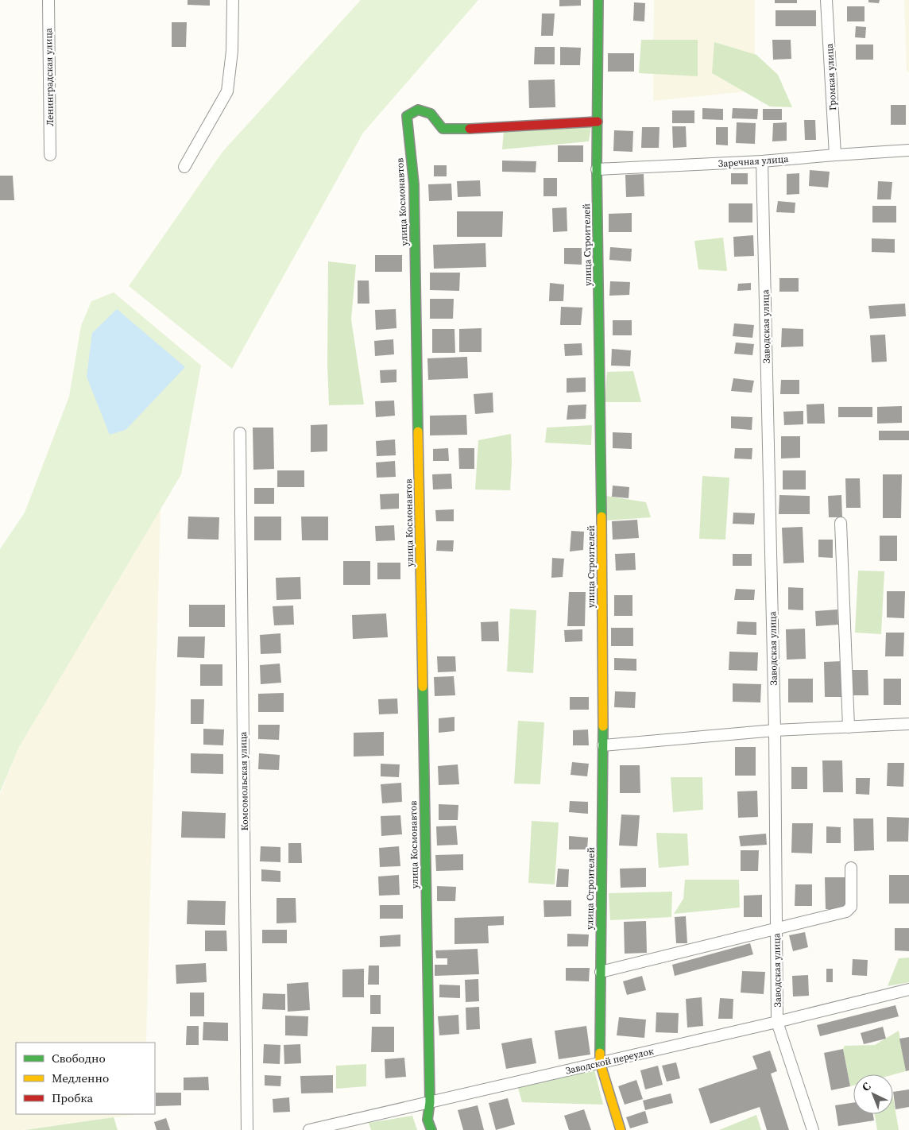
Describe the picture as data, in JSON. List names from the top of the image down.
{
  "streets": {
    "street": [
      "Ленинградская улица",
      "Громкая улица",
      "Заречная улица",
      "улица Космонавтов",
      "улица Строителей",
      "Заводская улица",
      "Комсомольская улица",
      "Заводской переулок"
    ]
  },
  "crossings": [
    ["Громкая улица", "Заречная улица"],
    ["Заречная улица", "улица Строителей"],
    ["Заречная улица", "Заводская улица"],
    ["улица Космонавтов", "улица Строителей"],
    ["улица Космонавтов", "Заводской переулок"],
    ["улица Строителей", "Заводской переулок"],
    ["Заводская улица", "Заводской переулок"]
  ],
  "legend": ["Свободно", "Медленно", "Пробка"],
  "north": "top left"
}
